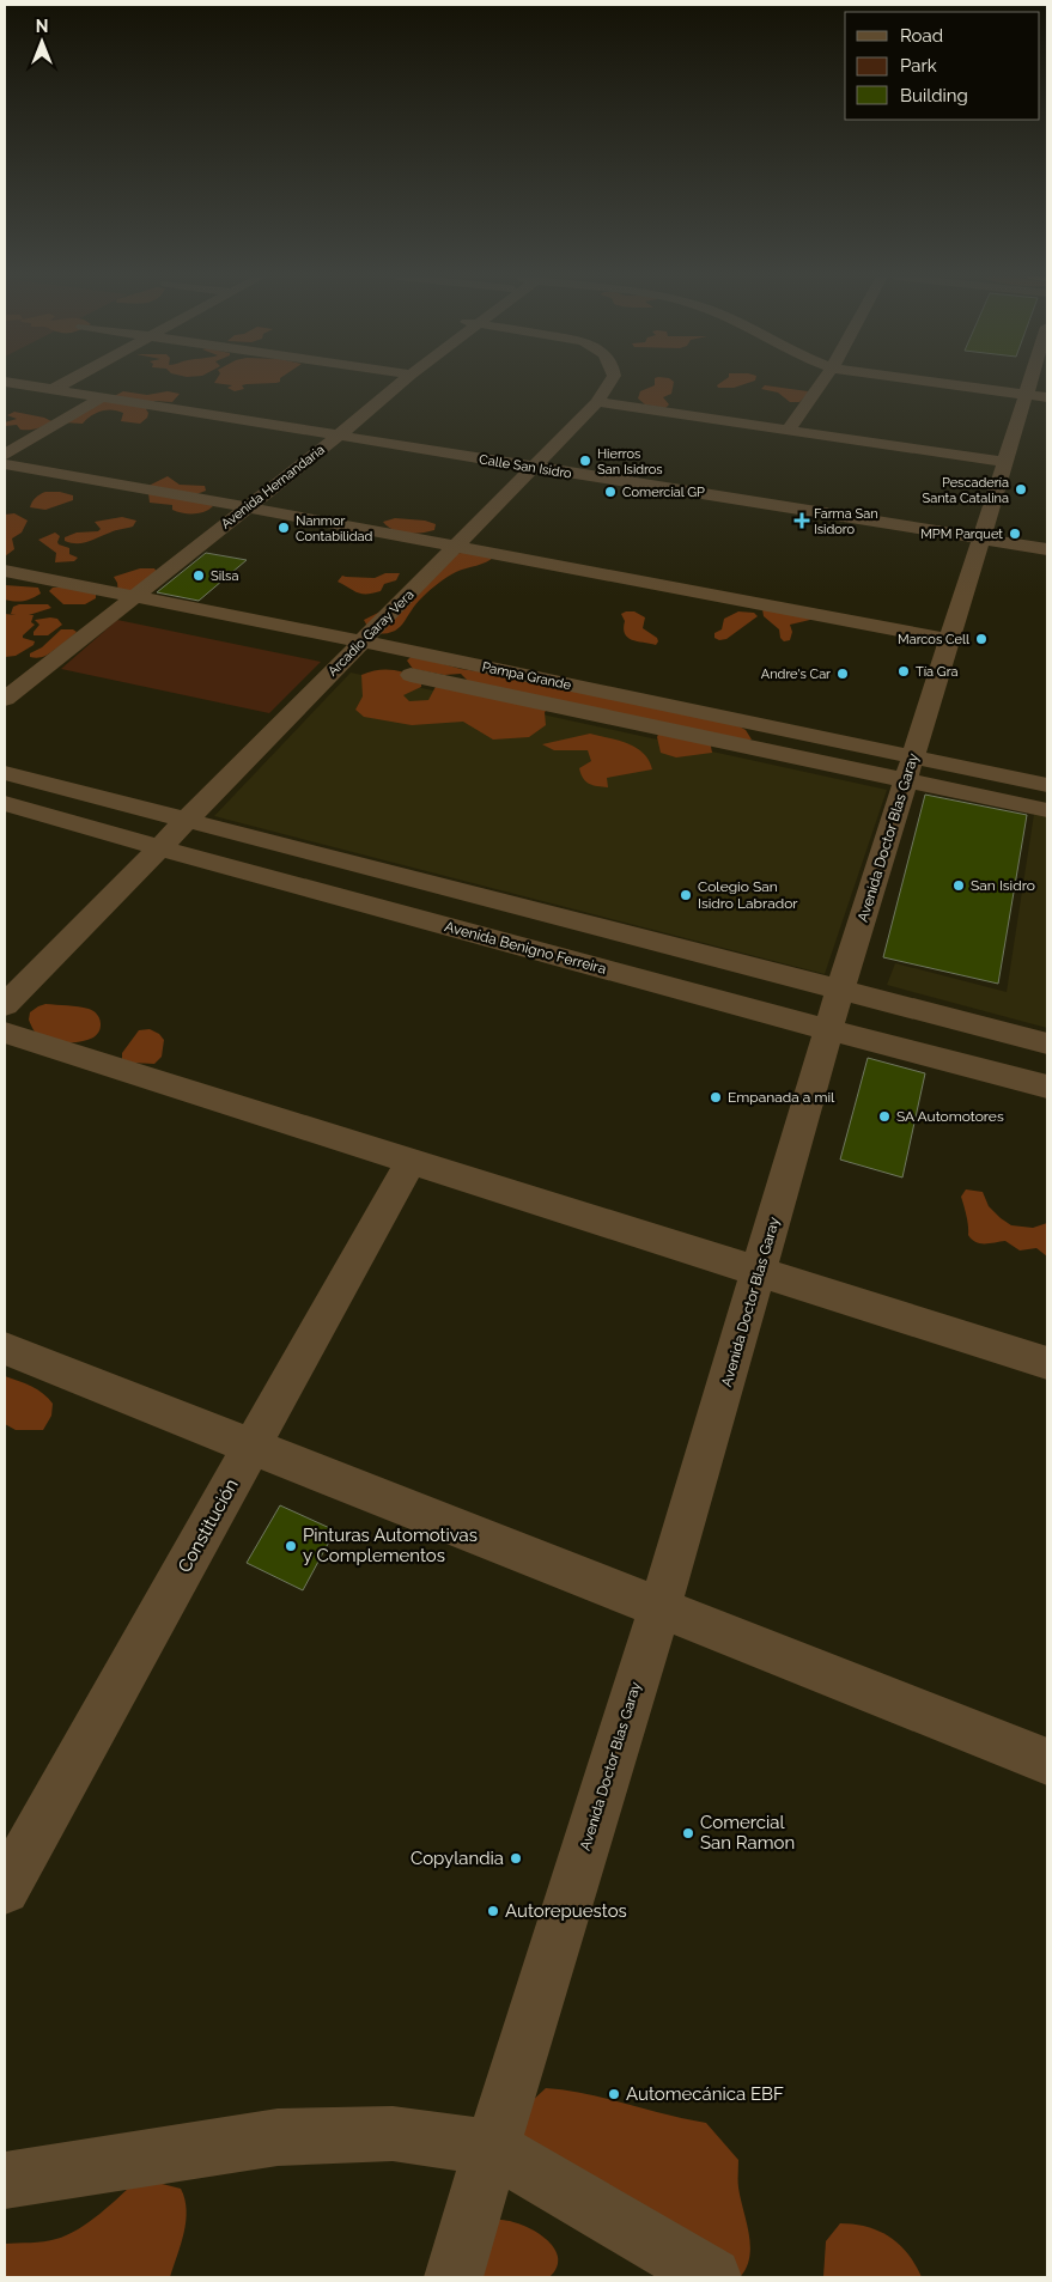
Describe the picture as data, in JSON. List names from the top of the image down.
{
  "streets": {
    "street": [
      "Calle San Isidro",
      "Avenida Hernandaria",
      "Arcadio Garay Vera",
      "Pampa Grande",
      "Avenida Doctor Blas Garay",
      "Avenida Benigno Ferreira",
      "Constitución"
    ]
  },
  "crossings": [
    ["Calle San Isidro", "Avenida Hernandaria"],
    ["Calle San Isidro", "Arcadio Garay Vera"],
    ["Calle San Isidro", "Avenida Doctor Blas Garay"],
    ["Avenida Hernandaria", "Pampa Grande"],
    ["Arcadio Garay Vera", "Pampa Grande"],
    ["Arcadio Garay Vera", "Avenida Benigno Ferreira"],
    ["Pampa Grande", "Avenida Doctor Blas Garay"],
    ["Avenida Doctor Blas Garay", "Avenida Benigno Ferreira"]
  ],
  "places": {
    "other": [
      "Hierros San Isidros",
      "Pescadería Santa Catalina",
      "Comercial GP",
      "Nanmor Contabilidad",
      "MPM Parquet",
      "Silsa",
      "Marcos Cell",
      "Tía Gra",
      "Andre's Car",
      "San Isidro",
      "Colegio San Isidro Labrador",
      "Empanada a mil",
      "SA Automotores",
      "Pinturas Automotivas y Complementos",
      "Comercial San Ramon",
      "Copylandia",
      "Autorepuestos",
      "Automecánica EBF"
    ],
    "health": ["Farma San Isidoro"]
  },
  "legend": ["Road", "Park", "Building"],
  "north": "top"
}
